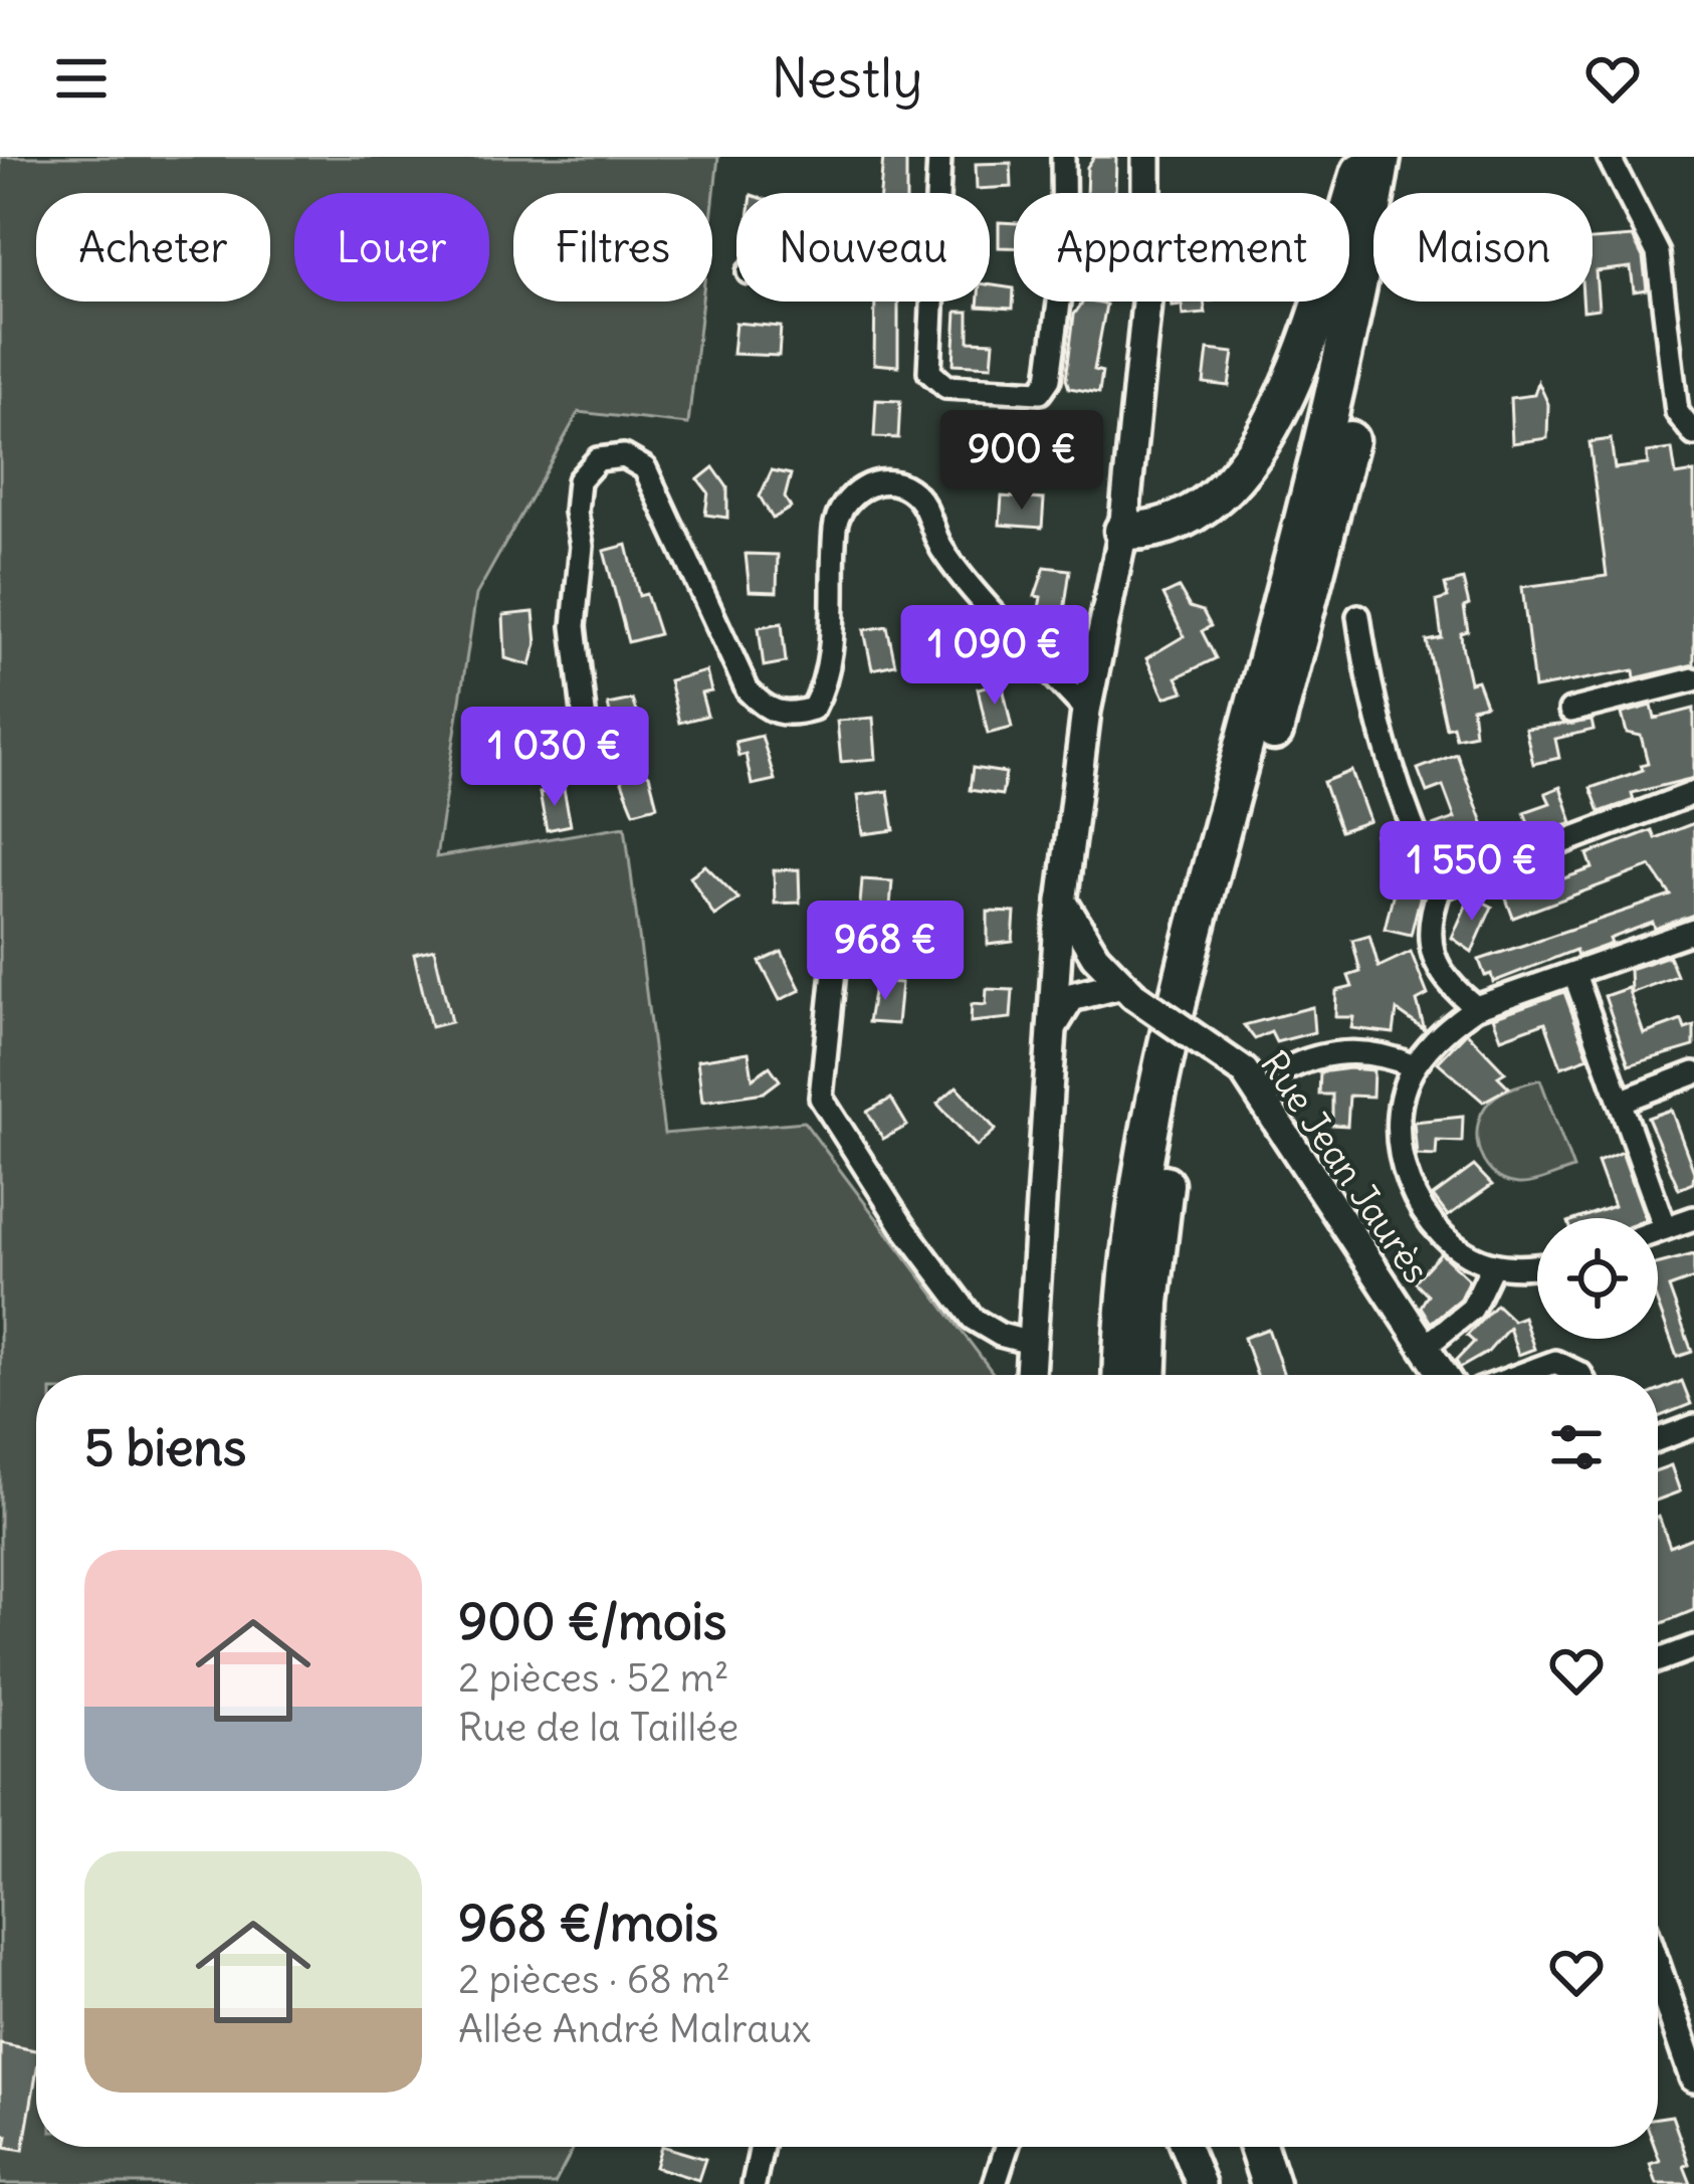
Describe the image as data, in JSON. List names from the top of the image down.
{
  "streets": {
    "street": ["Rue Jean Jaurès"]
  },
  "page": {
    "header": "Nestly",
    "chip": [
      "Acheter",
      "Louer",
      "Filtres",
      "Nouveau",
      "Appartement",
      "Maison"
    ],
    "price": [
      "900 €",
      "1 090 €",
      "1 030 €",
      "1 550 €",
      "968 €"
    ],
    "heading": "5 biens",
    "list": [
      {
        "name": "900 €/mois",
        "note": "2 pièces · 52 m² · Rue de la Taillée"
      },
      {
        "name": "968 €/mois",
        "note": "2 pièces · 68 m² · Allée André Malraux"
      }
    ]
  }
}
